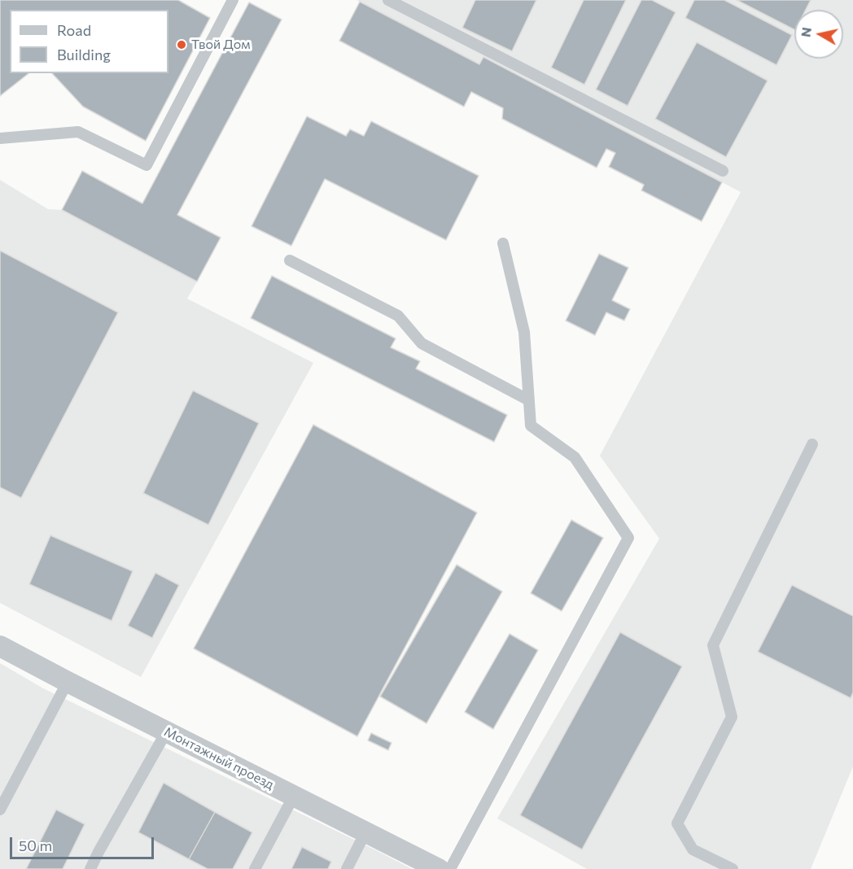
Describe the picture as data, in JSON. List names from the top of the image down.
{
  "streets": {
    "street": ["Монтажный проезд"]
  },
  "places": ["Твой Дом"],
  "legend": ["Road", "Building"],
  "scale_bar": "50 m",
  "north": "left"
}
